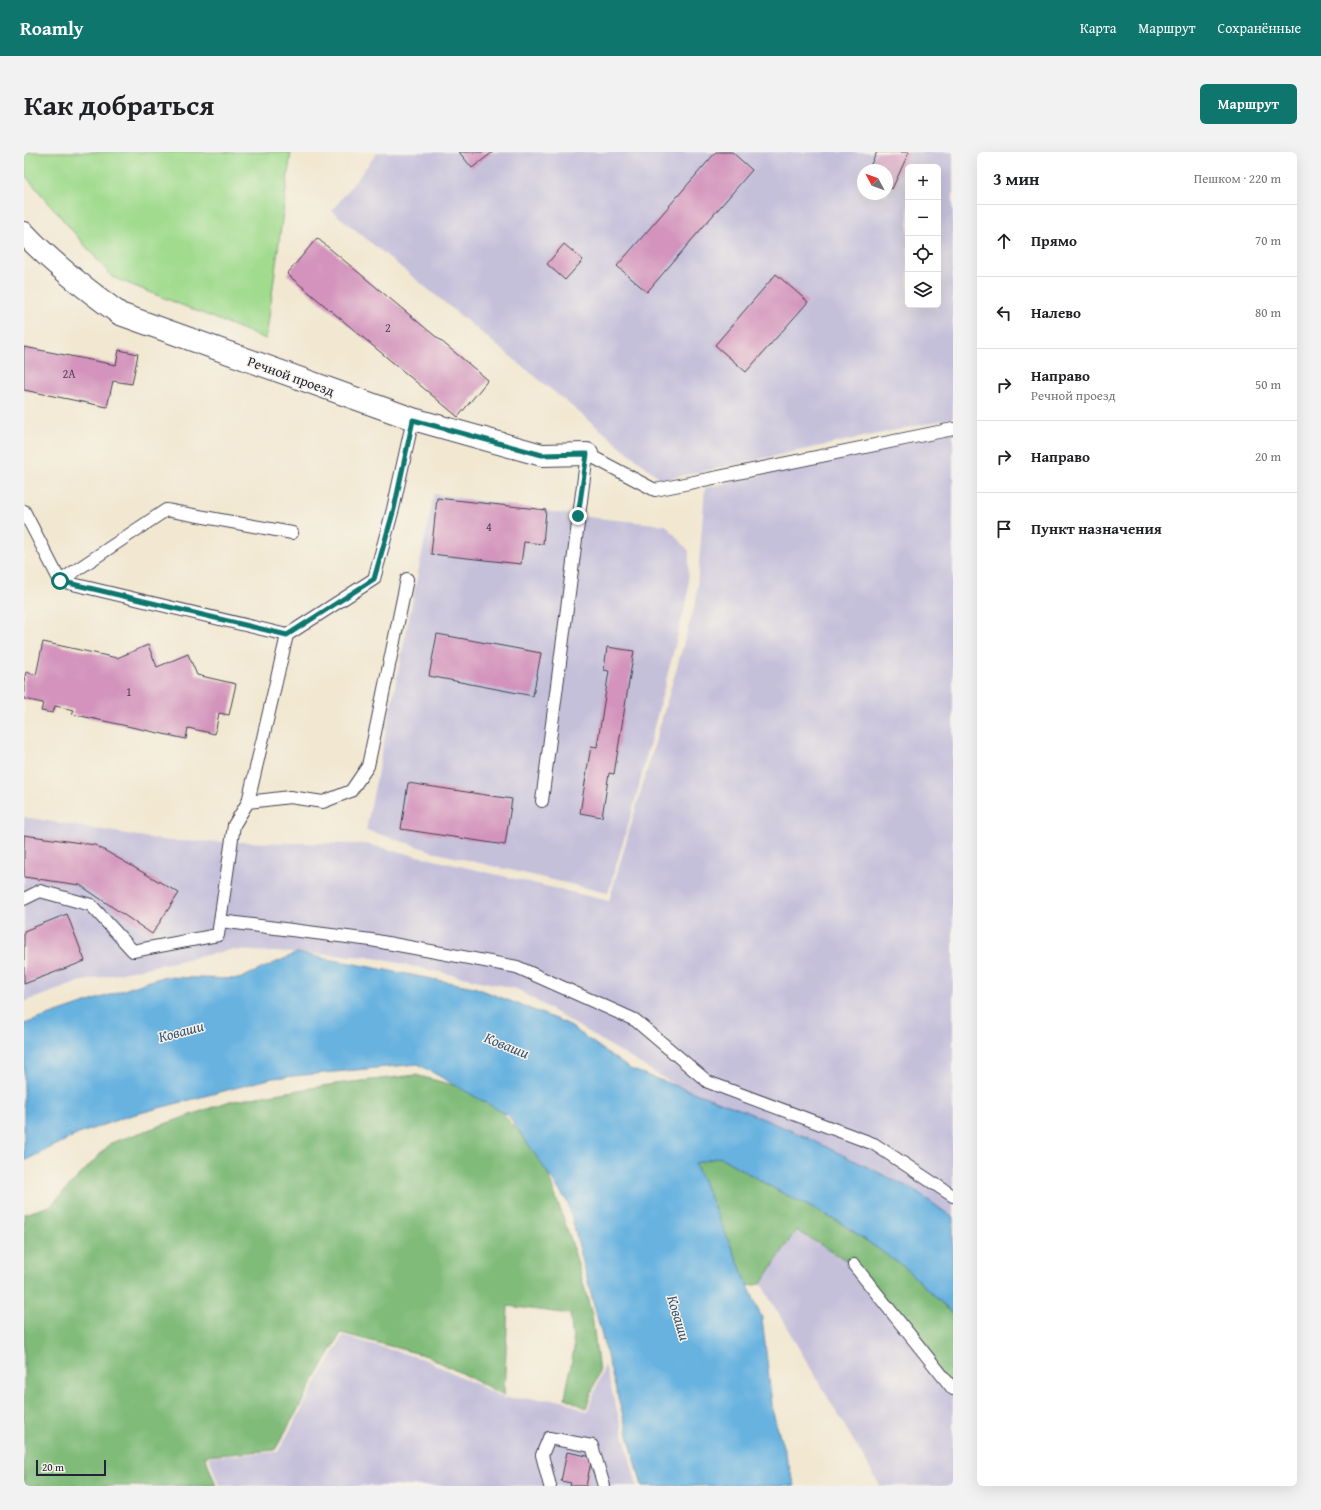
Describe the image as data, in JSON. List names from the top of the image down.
{
  "streets": {
    "street": ["Речной проезд"]
  },
  "water": ["Коваши"],
  "house_numbers": [
    "2",
    "2А",
    "4",
    "1"
  ],
  "scale_bar": "20 m",
  "north": "top left",
  "page": {
    "header": "Roamly",
    "nav": ["Карта", "Маршрут", "Сохранённые"],
    "title": "Как добраться",
    "buttons": "Маршрут",
    "heading": ["3 мин", "Пешком · 220 m"],
    "map_buttons": ["+", "−"],
    "list": [
      ["Прямо", "70 m"],
      ["Налево", "80 m"],
      ["Направо", "Речной проезд", "50 m"],
      ["Направо", "20 m"],
      "Пункт назначения"
    ],
    "scale": "20 m"
  }
}
